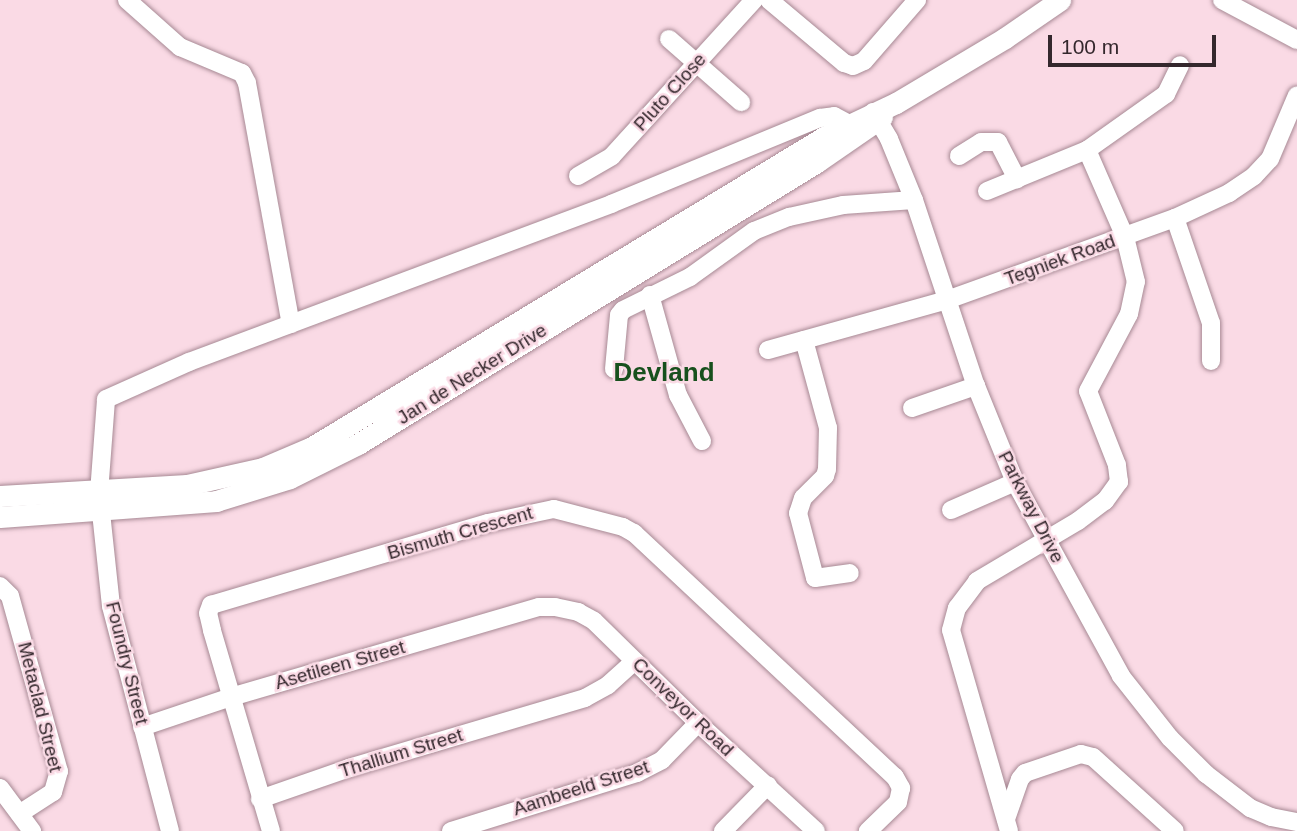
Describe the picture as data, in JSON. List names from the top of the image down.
{
  "streets": {
    "main road": ["Jan de Necker Drive"],
    "street": [
      "Pluto Close",
      "Tegniek Road",
      "Parkway Drive",
      "Bismuth Crescent",
      "Foundry Street",
      "Asetileen Street",
      "Metaclad Street",
      "Conveyor Road",
      "Thallium Street",
      "Aambeeld Street"
    ]
  },
  "crossings": [
    ["Tegniek Road", "Parkway Drive"],
    ["Jan de Necker Drive", "Parkway Drive"],
    ["Jan de Necker Drive", "Foundry Street"],
    ["Bismuth Crescent", "Asetileen Street"],
    ["Foundry Street", "Asetileen Street"],
    ["Asetileen Street", "Conveyor Road"],
    ["Conveyor Road", "Thallium Street"],
    ["Conveyor Road", "Aambeeld Street"]
  ],
  "districts": ["Devland"],
  "scale_bar": "100 m"
}
